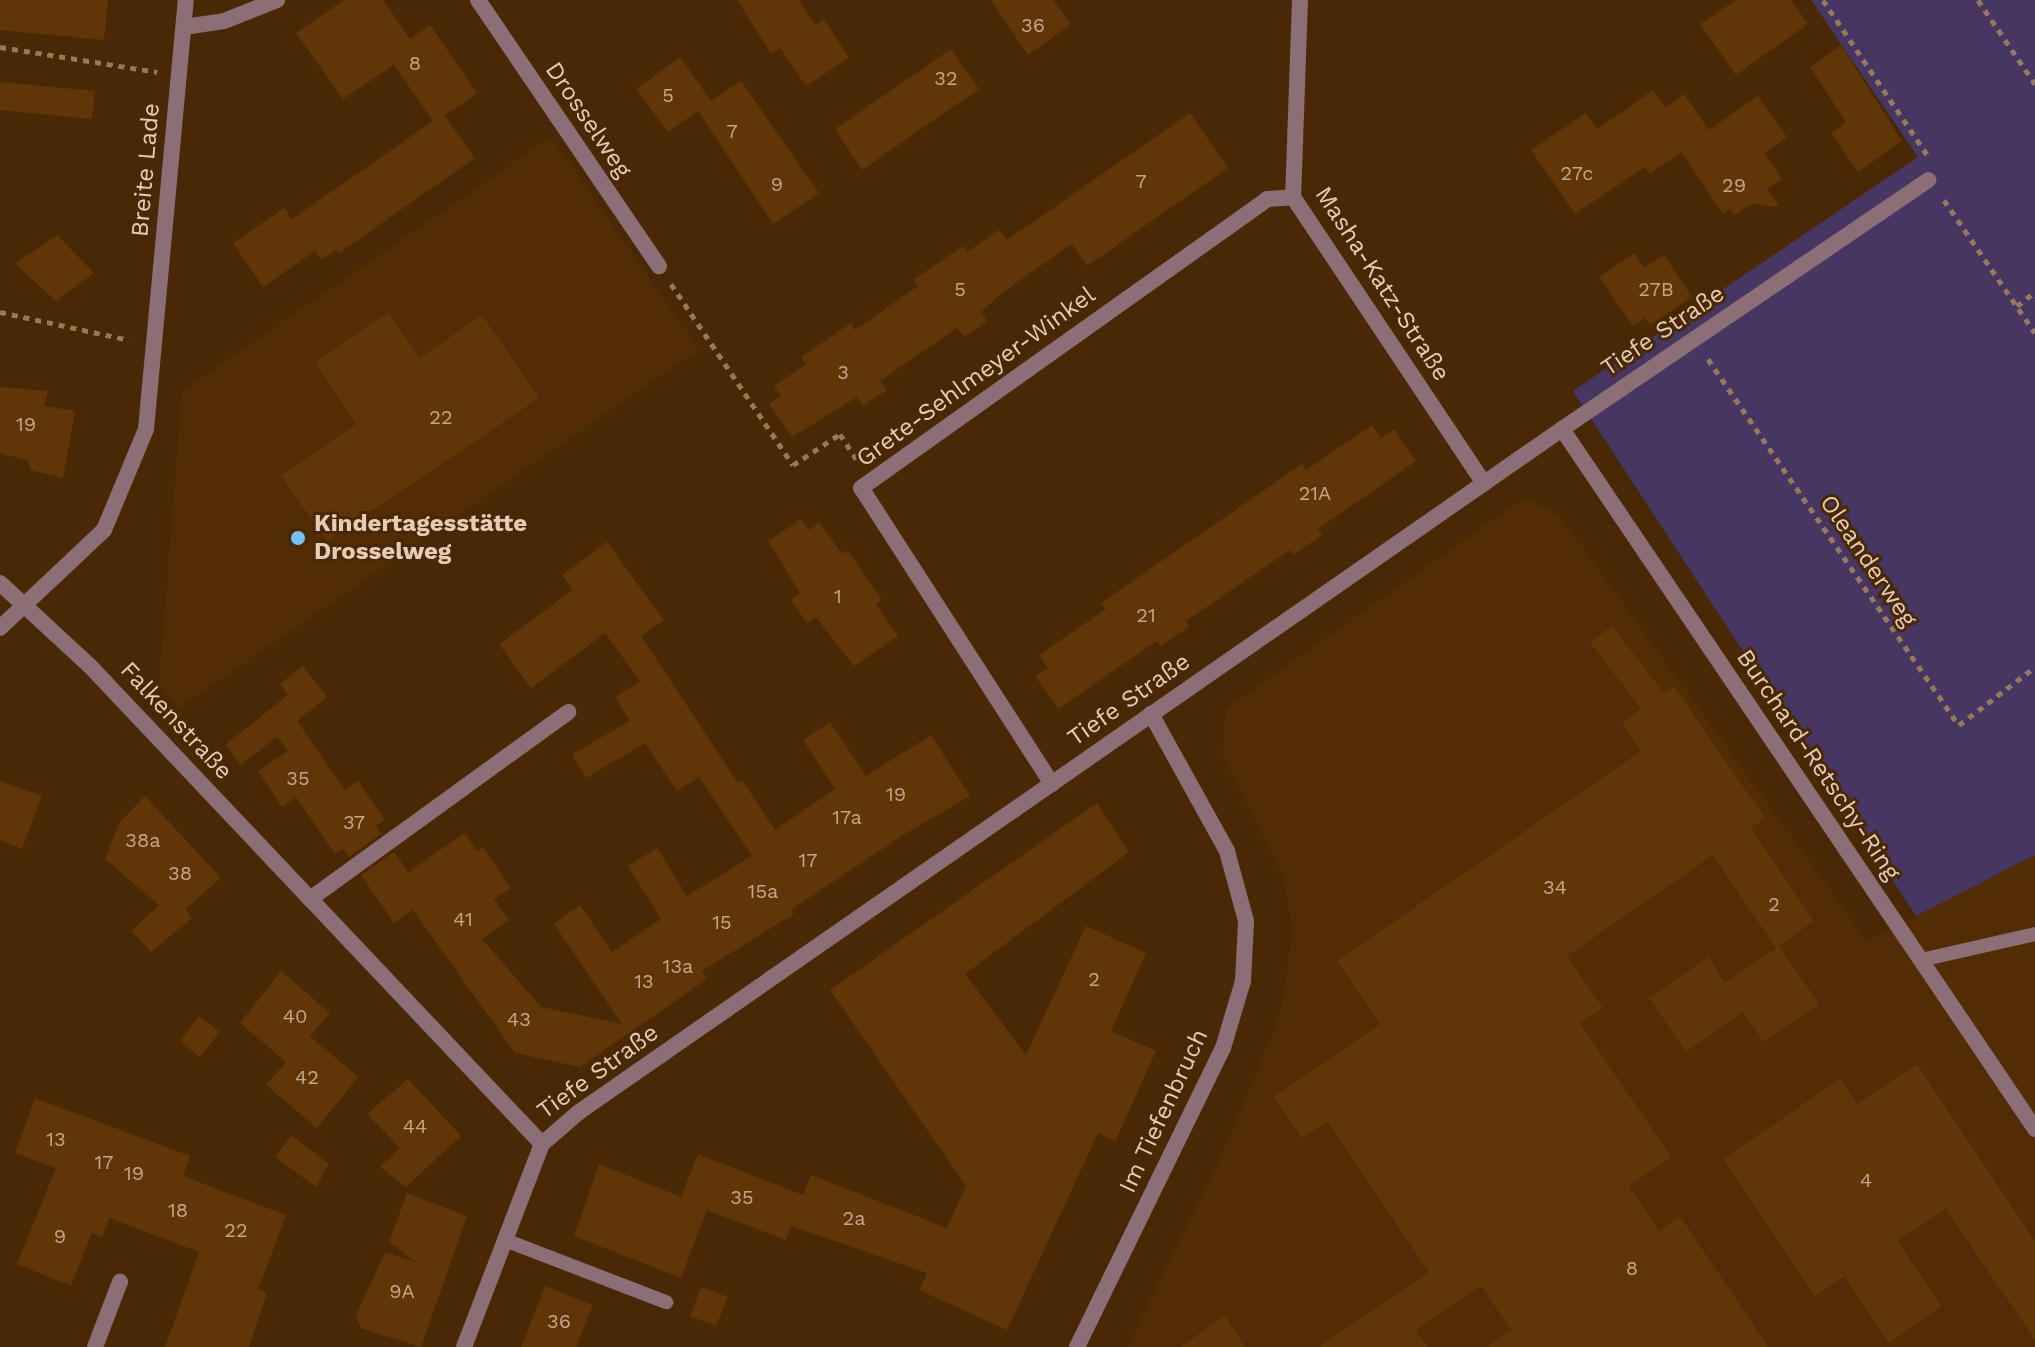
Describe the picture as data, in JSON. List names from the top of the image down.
{
  "streets": {
    "street": [
      "Drosselweg",
      "Breite Lade",
      "Masha-Katz-Straße",
      "Tiefe Straße",
      "Grete-Sehlmeyer-Winkel",
      "Falkenstraße",
      "Burchard-Retschy-Ring",
      "Im Tiefenbruch"
    ],
    "path": ["Oleanderweg"]
  },
  "crossings": [
    ["Breite Lade", "Falkenstraße"],
    ["Masha-Katz-Straße", "Tiefe Straße"],
    ["Masha-Katz-Straße", "Grete-Sehlmeyer-Winkel"],
    ["Tiefe Straße", "Grete-Sehlmeyer-Winkel"],
    ["Tiefe Straße", "Oleanderweg"],
    ["Tiefe Straße", "Falkenstraße"],
    ["Tiefe Straße", "Burchard-Retschy-Ring"],
    ["Tiefe Straße", "Im Tiefenbruch"]
  ],
  "places": ["Kindertagesstätte Drosselweg"],
  "house_numbers": [
    "36",
    "8",
    "32",
    "5",
    "7",
    "27c",
    "7",
    "9",
    "29",
    "5",
    "27B",
    "3",
    "22",
    "19",
    "21A",
    "1",
    "21",
    "35",
    "19",
    "17a",
    "37",
    "38a",
    "17",
    "38",
    "34",
    "15a",
    "2",
    "41",
    "15",
    "13a",
    "2",
    "13",
    "40",
    "43",
    "42",
    "44",
    "13",
    "17",
    "19",
    "4",
    "35",
    "18",
    "2a",
    "22",
    "9",
    "8",
    "9A",
    "36"
  ]
}
